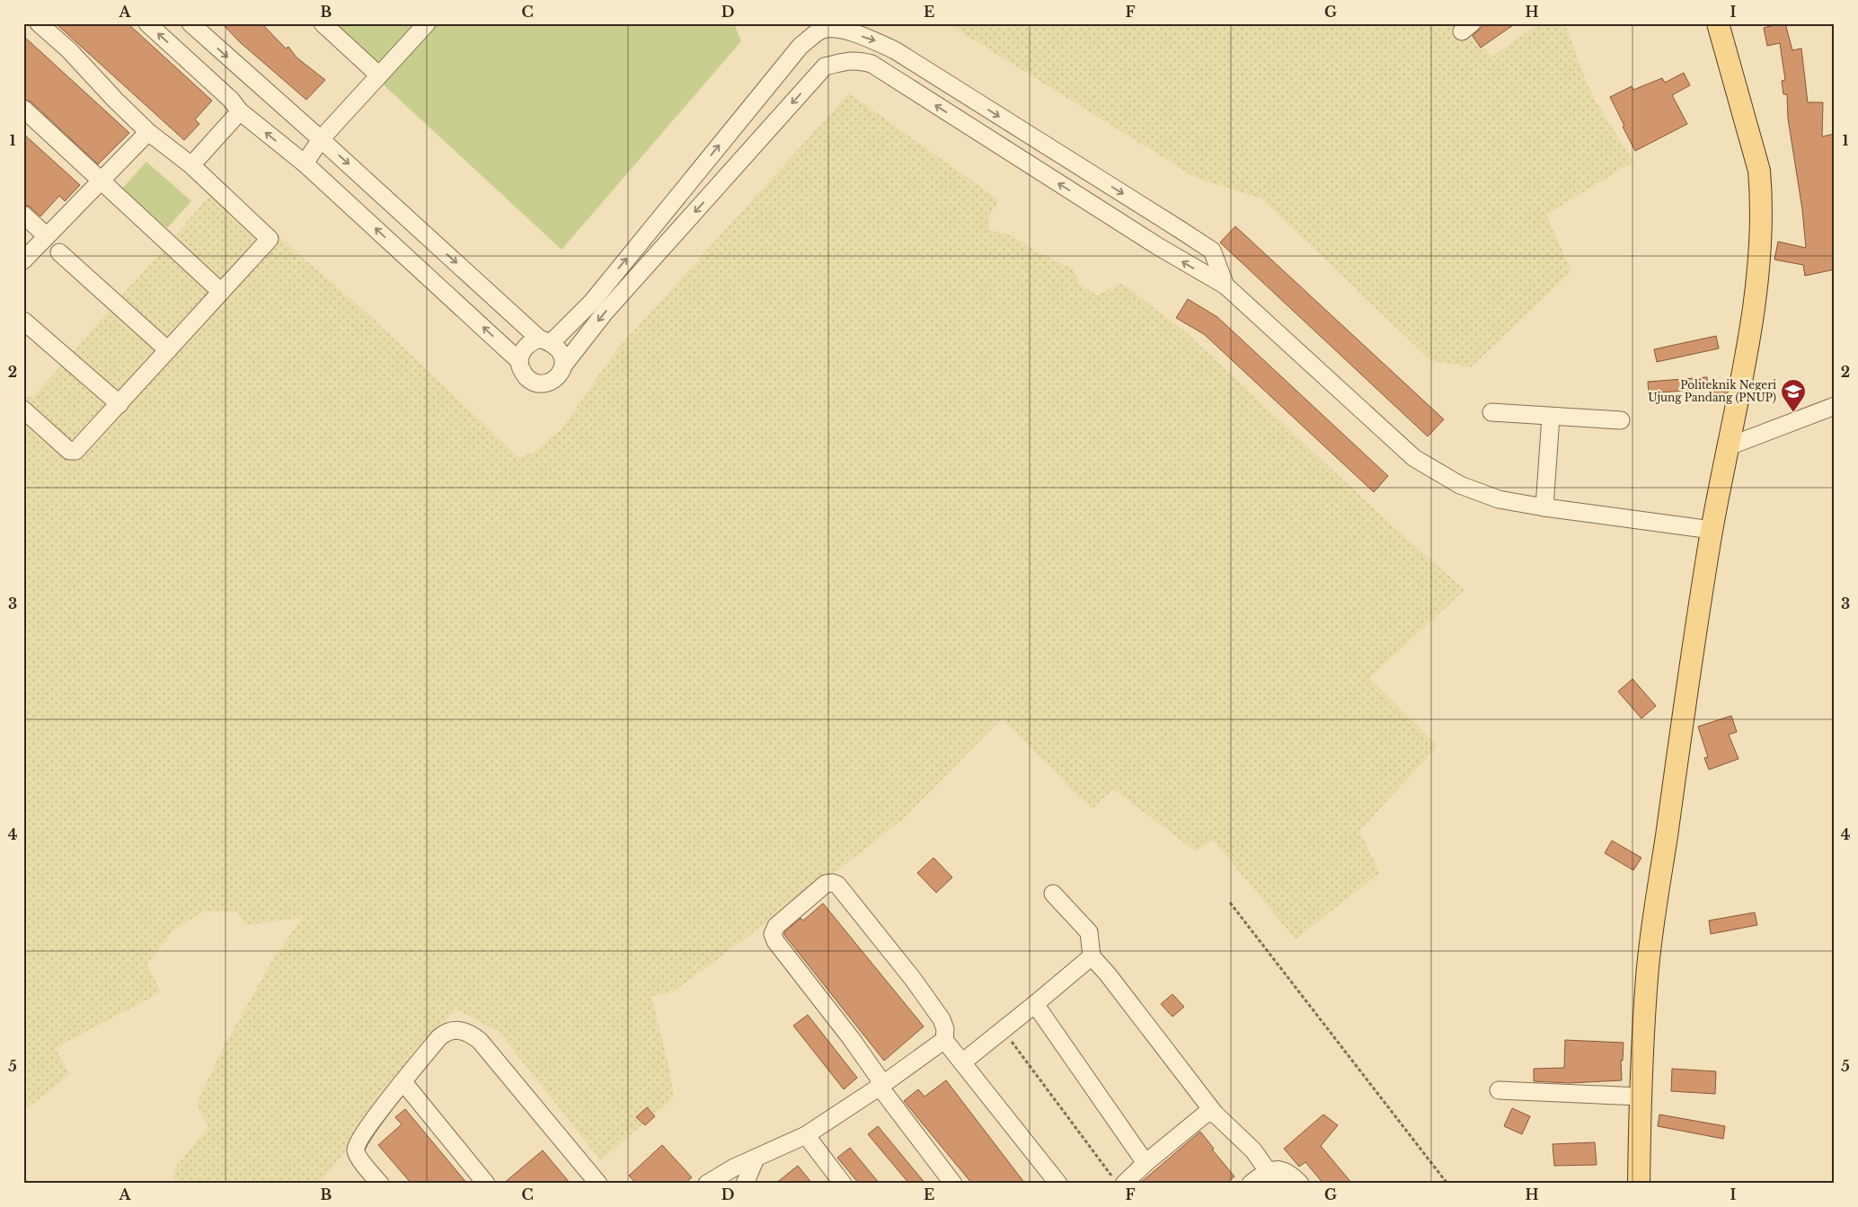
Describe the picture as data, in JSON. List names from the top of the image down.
{
  "places": {
    "school or university": ["Politeknik Negeri Ujung Pandang (PNUP)"]
  },
  "grid": {
    "columns": [
      "A",
      "B",
      "C",
      "D",
      "E",
      "F",
      "G",
      "H",
      "I"
    ],
    "rows": [
      "1",
      "2",
      "3",
      "4",
      "5"
    ]
  }
}
